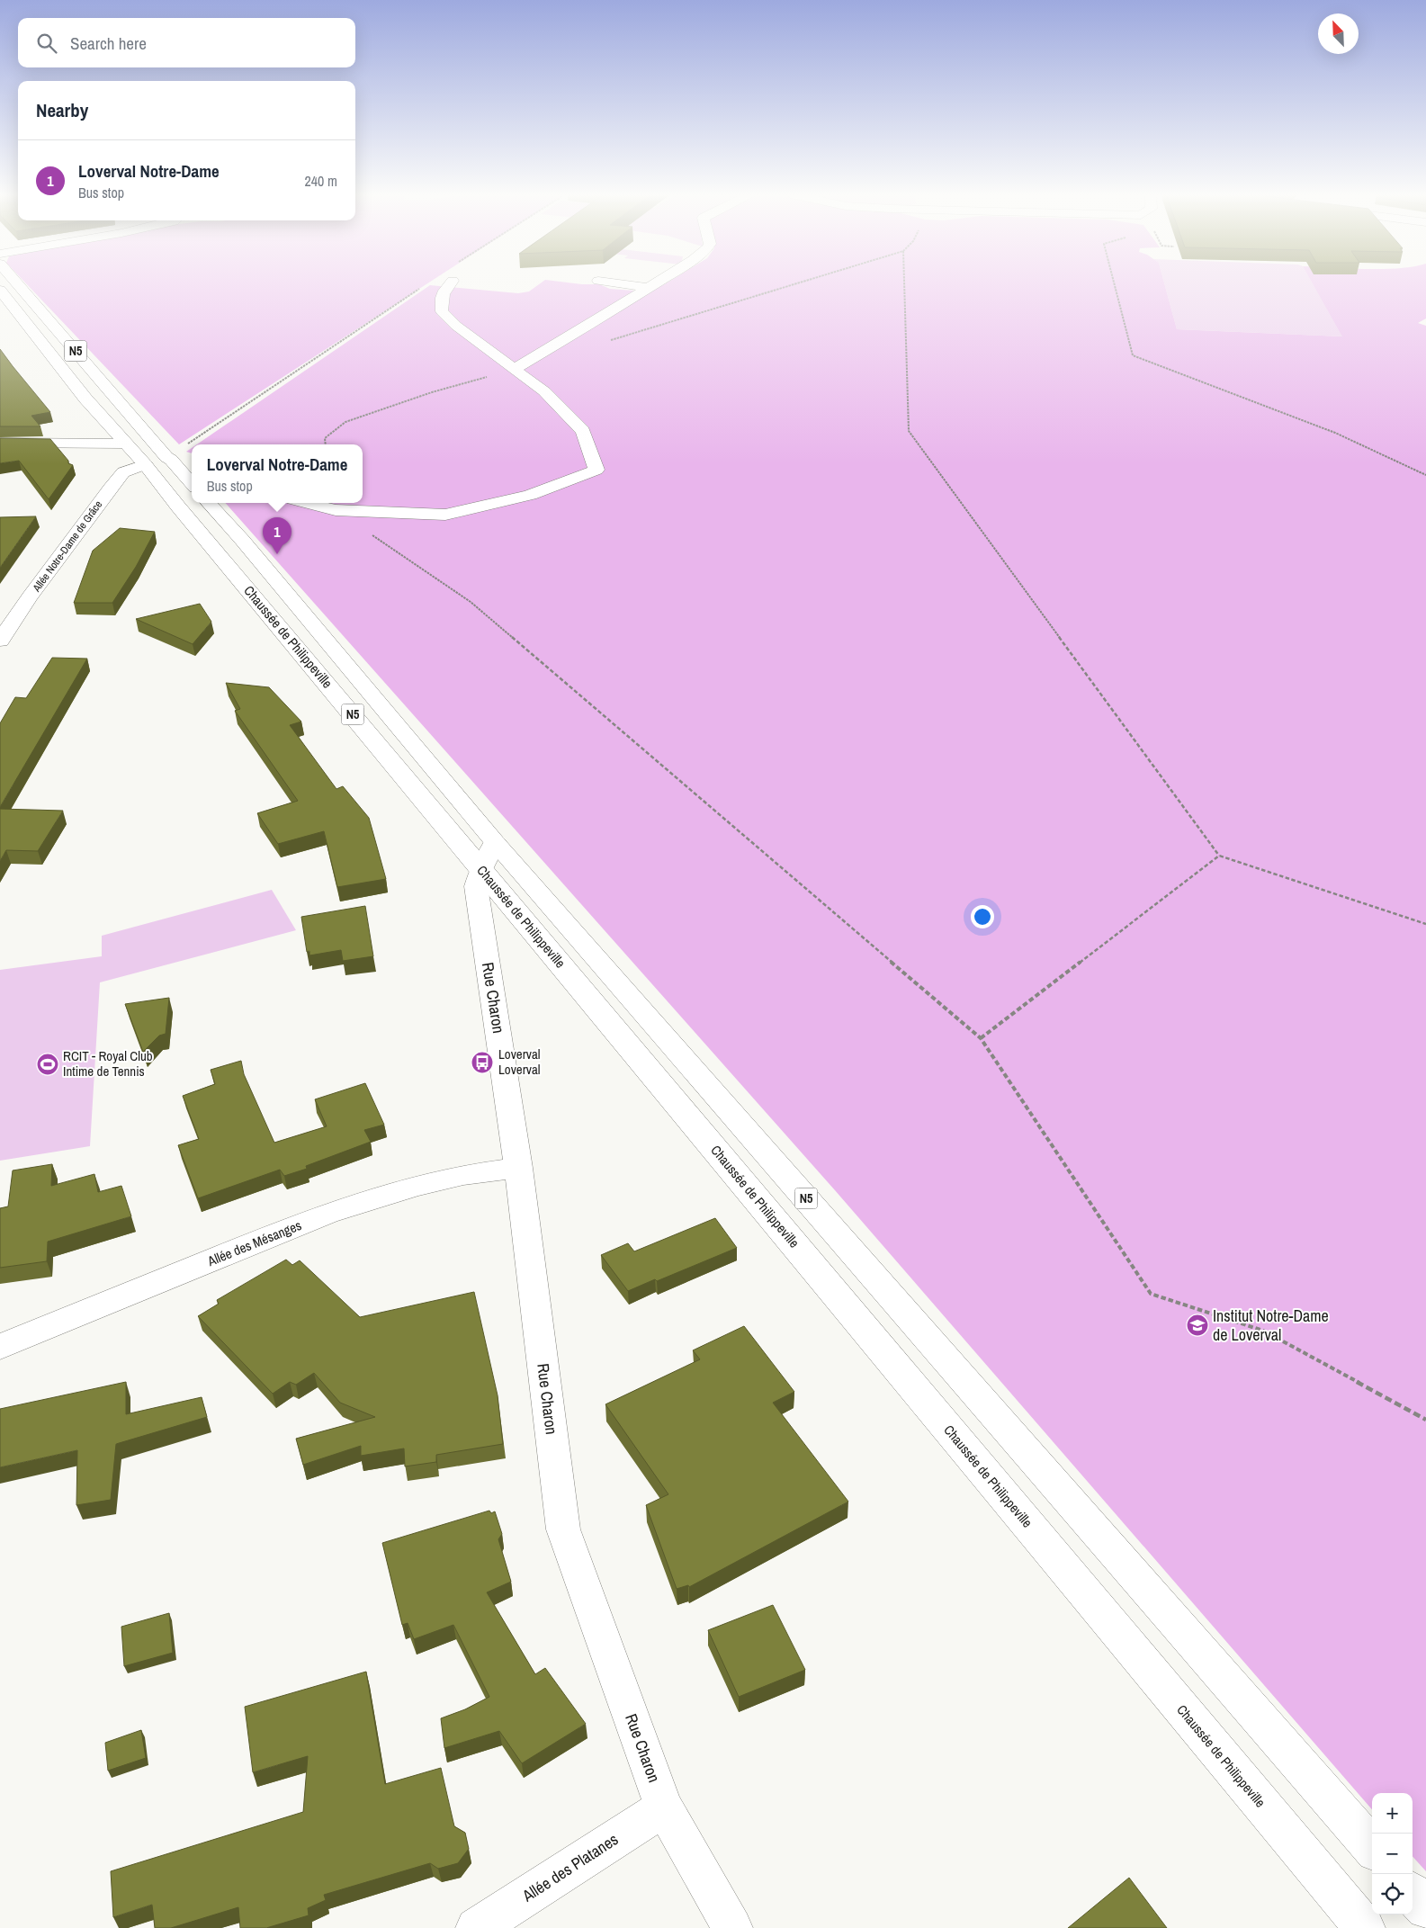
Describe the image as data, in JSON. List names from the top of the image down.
{
  "streets": {
    "main road": [
      "N5",
      "Allée Notre-Dame de Grâce",
      "Chaussée de Philippeville",
      "Rue Charon",
      "Allée des Mésanges",
      "Allée des Platanes"
    ]
  },
  "crossings": [
    ["N5", "Allée Notre-Dame de Grâce"],
    ["N5", "Chaussée de Philippeville"],
    ["Allée Notre-Dame de Grâce", "Chaussée de Philippeville"],
    ["Chaussée de Philippeville", "Rue Charon"],
    ["Rue Charon", "Allée des Mésanges"],
    ["Rue Charon", "Allée des Platanes"]
  ],
  "places": {
    "bus stop": ["Loverval Loverval"],
    "sports": ["RCIT - Royal Club Intime de Tennis"],
    "school or university": ["Institut Notre-Dame de Loverval"]
  },
  "north": "top left",
  "page": {
    "search": "Search here",
    "heading": "Nearby",
    "list": [
      {
        "mark": "1",
        "name": "Loverval Notre-Dame",
        "note": "Bus stop",
        "value": "240 m"
      }
    ],
    "popup": ["Loverval Notre-Dame", "Bus stop"],
    "pins": "1",
    "map_buttons": ["+", "−"]
  }
}
